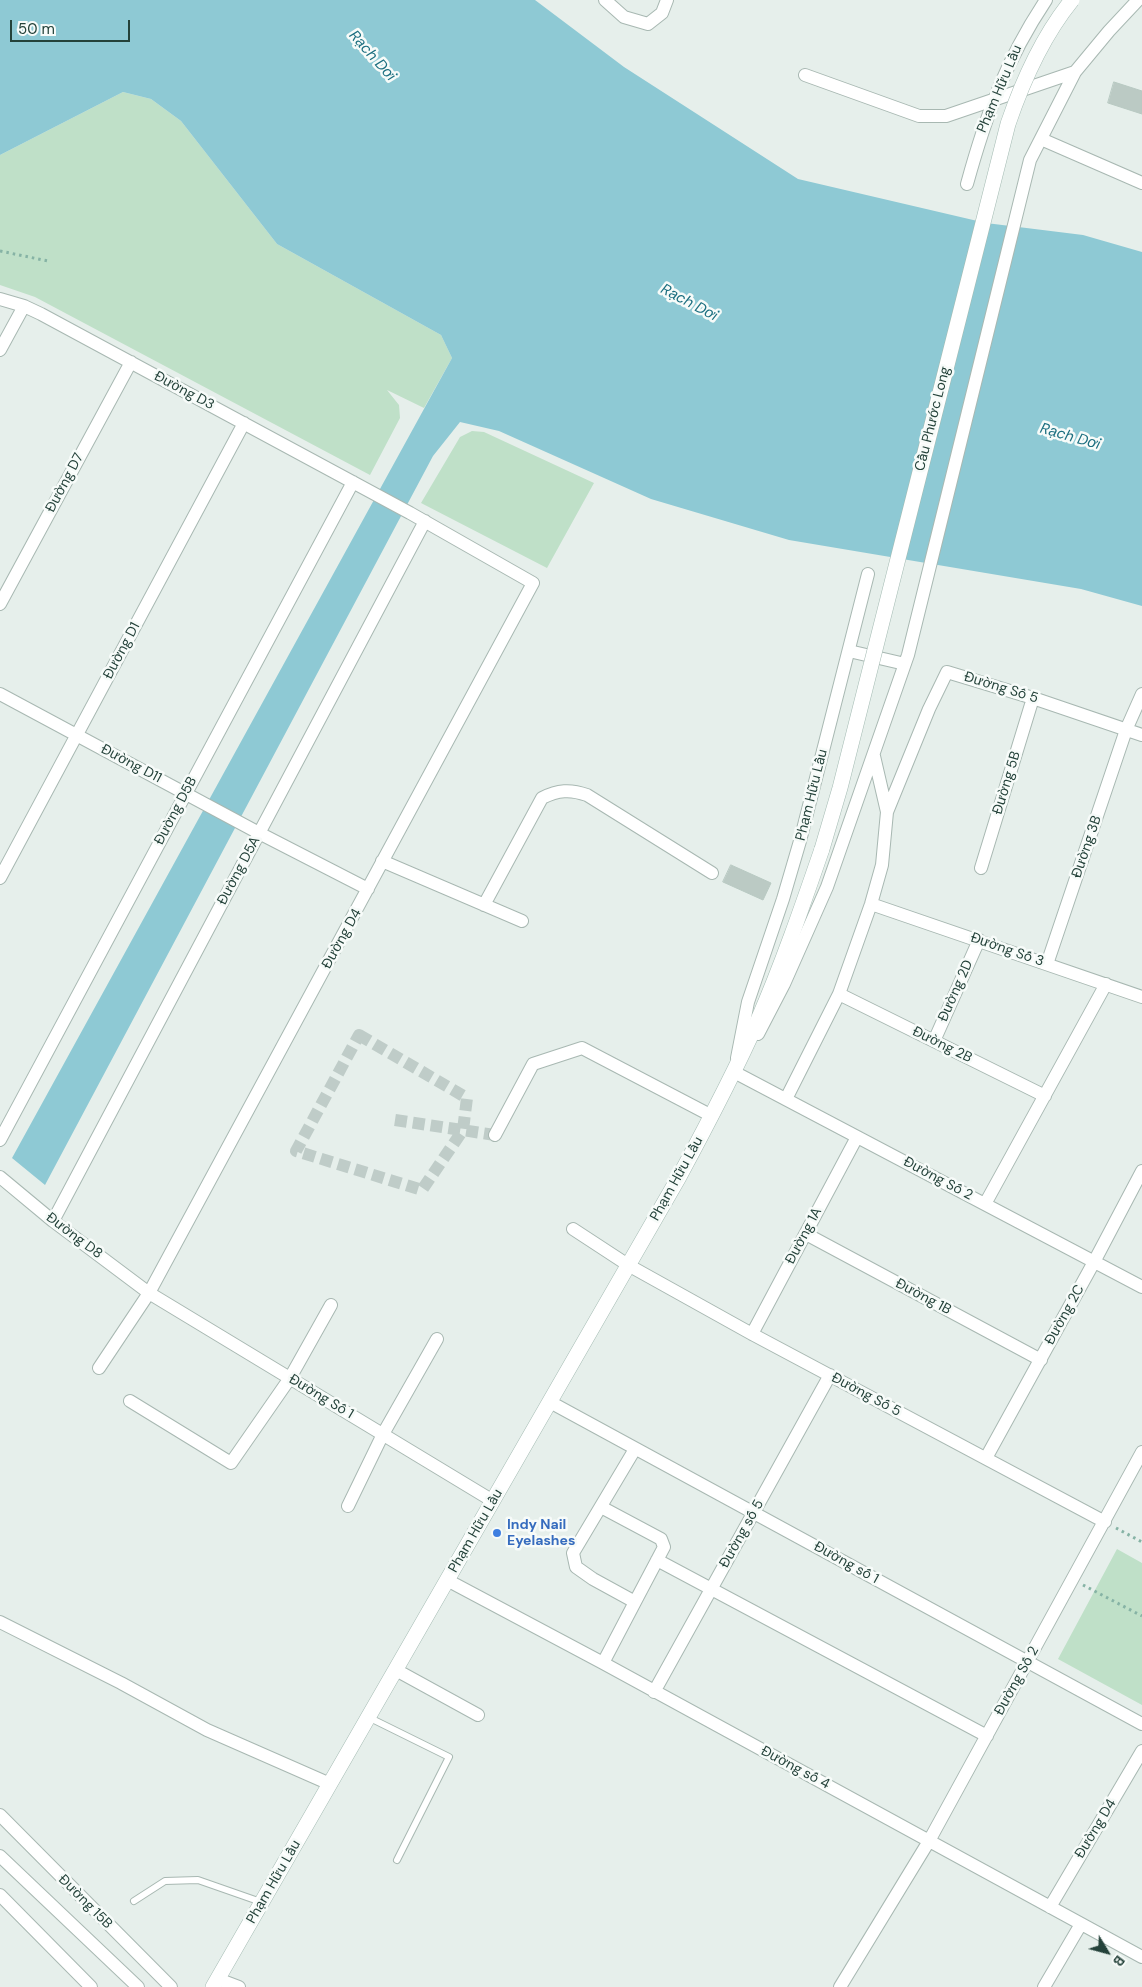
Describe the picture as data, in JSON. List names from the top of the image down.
{
  "streets": {
    "main road": ["Phạm Hữu Lầu", "Cầu Phước Long"],
    "street": [
      "Đường D3",
      "Đường D7",
      "Đường D1",
      "Đường Số 5",
      "Đường D11",
      "Đường 5B",
      "Đường D5B",
      "Đường 3B",
      "Đường D5A",
      "Đường D4",
      "Đường Số 3",
      "Đường 2D",
      "Đường 2B",
      "Đường Số 2",
      "Đường D8",
      "Đường 1A",
      "Đường 1B",
      "Đường 2C",
      "Đường Số 1",
      "Đường số 5",
      "Đường số 1",
      "Đường số 4",
      "Đường 15B"
    ]
  },
  "crossings": [
    ["Phạm Hữu Lầu", "Cầu Phước Long"],
    ["Phạm Hữu Lầu", "Đường Số 5"],
    ["Phạm Hữu Lầu", "Đường Số 2"],
    ["Phạm Hữu Lầu", "Đường Số 1"],
    ["Phạm Hữu Lầu", "Đường số 1"],
    ["Phạm Hữu Lầu", "Đường số 4"],
    ["Đường D3", "Đường D7"],
    ["Đường D3", "Đường D1"],
    ["Đường D3", "Đường D5B"],
    ["Đường D3", "Đường D5A"],
    ["Đường D3", "Đường D4"],
    ["Đường D1", "Đường D11"],
    ["Đường Số 5", "Đường 5B"],
    ["Đường Số 5", "Đường 3B"],
    ["Đường Số 5", "Đường Số 2"],
    ["Đường Số 5", "Đường 1A"],
    ["Đường Số 5", "Đường 2C"],
    ["Đường Số 5", "Đường số 5"],
    ["Đường D11", "Đường D5B"],
    ["Đường D11", "Đường D5A"],
    ["Đường D11", "Đường D4"],
    ["Đường 3B", "Đường Số 3"],
    ["Đường D5A", "Đường D4"],
    ["Đường D5A", "Đường D8"],
    ["Đường D4", "Đường D8"],
    ["Đường D4", "Đường Số 1"],
    ["Đường D4", "Đường số 4"],
    ["Đường Số 3", "Đường 2D"],
    ["Đường 2D", "Đường 2B"],
    ["Đường Số 2", "Đường 1A"],
    ["Đường Số 2", "Đường 2C"],
    ["Đường Số 2", "Đường số 1"],
    ["Đường Số 2", "Đường số 4"],
    ["Đường D8", "Đường Số 1"],
    ["Đường 1A", "Đường 1B"],
    ["Đường 1B", "Đường 2C"],
    ["Đường số 5", "Đường số 1"],
    ["Đường số 5", "Đường số 4"]
  ],
  "water": ["Rạch Dơi"],
  "places": ["Indy Nail Eyelashes"],
  "scale_bar": "50 m",
  "north": "bottom right"
}
